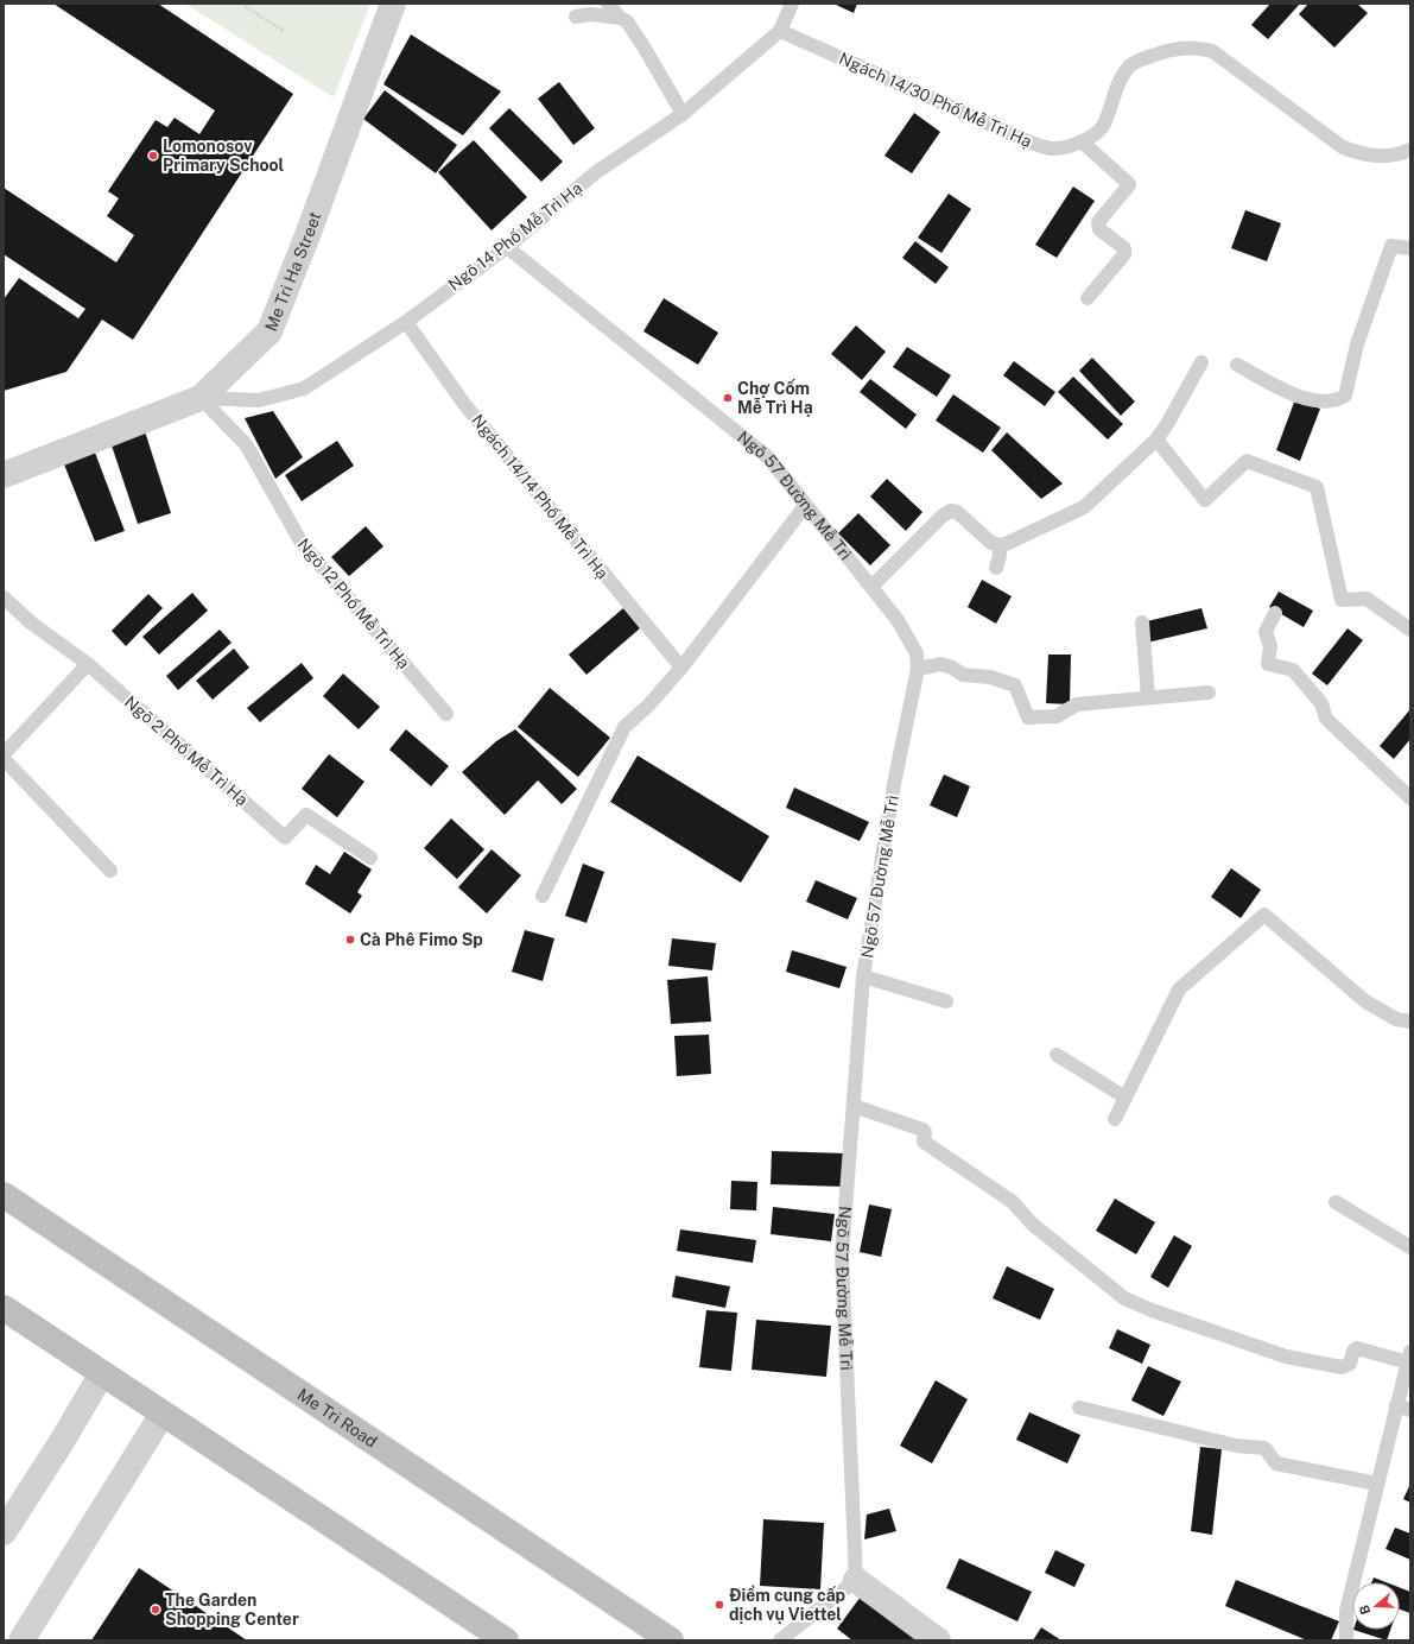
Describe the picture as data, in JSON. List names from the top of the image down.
{
  "streets": {
    "main road": ["Me Tri Road"],
    "street": ["Me Tri Ha Street"],
    "lane": [
      "Ngách 14/30 Phố Mễ Trì Hạ",
      "Ngõ 14 Phố Mễ Trì Hạ",
      "Ngách 14/14 Phố Mễ Trì Hạ",
      "Ngõ 57 Đường Mễ Trì",
      "Ngõ 12 Phố Mễ Trì Hạ",
      "Ngõ 2 Phố Mễ Trì Hạ"
    ]
  },
  "crossings": [
    ["Ngách 14/30 Phố Mễ Trì Hạ", "Ngõ 14 Phố Mễ Trì Hạ"],
    ["Ngõ 14 Phố Mễ Trì Hạ", "Me Tri Ha Street"],
    ["Ngõ 14 Phố Mễ Trì Hạ", "Ngách 14/14 Phố Mễ Trì Hạ"],
    ["Ngõ 14 Phố Mễ Trì Hạ", "Ngõ 57 Đường Mễ Trì"],
    ["Ngõ 14 Phố Mễ Trì Hạ", "Ngõ 12 Phố Mễ Trì Hạ"],
    ["Me Tri Ha Street", "Ngõ 12 Phố Mễ Trì Hạ"]
  ],
  "places": [
    "Lomonosov Primary School",
    "Chợ Cốm Mễ Trì Hạ",
    "Cà Phê Fimo Sp",
    "Điểm cung cấp dịch vụ Viettel",
    "The Garden Shopping Center"
  ],
  "north": "left"
}
